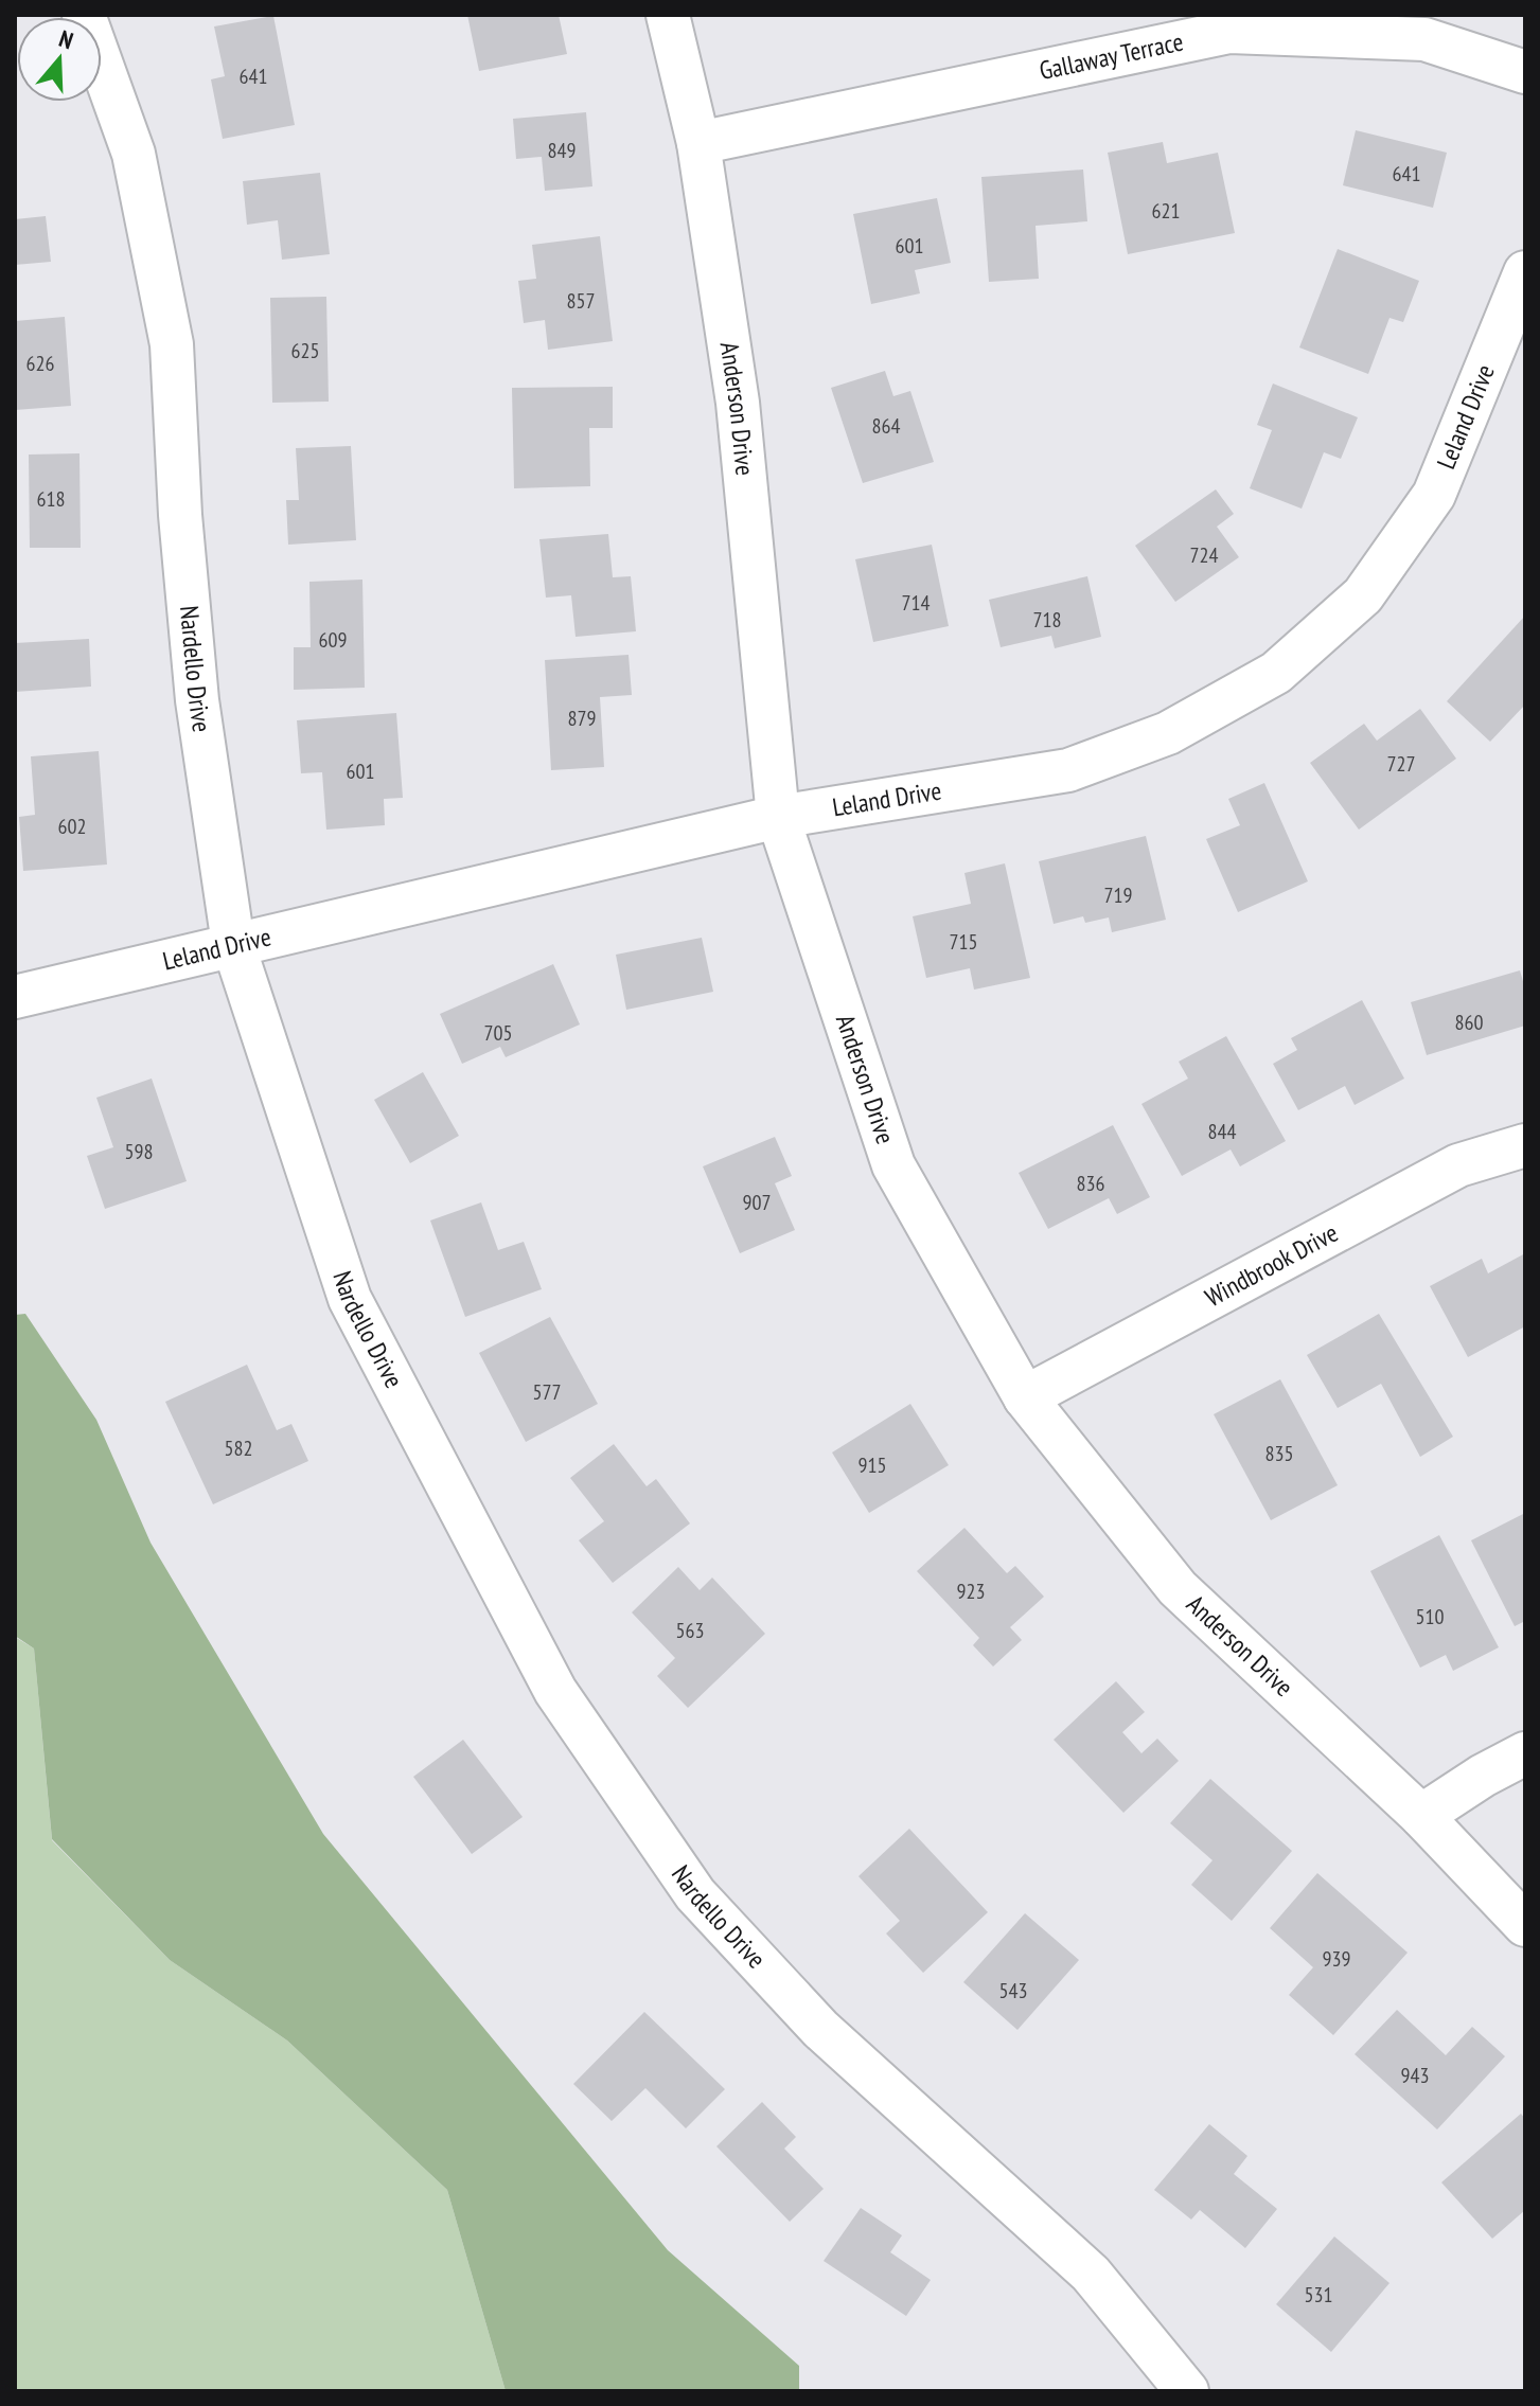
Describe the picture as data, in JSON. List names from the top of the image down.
{
  "streets": {
    "street": [
      "Gallaway Terrace",
      "Anderson Drive",
      "Leland Drive",
      "Nardello Drive",
      "Windbrook Drive"
    ]
  },
  "crossings": [
    ["Gallaway Terrace", "Anderson Drive"],
    ["Anderson Drive", "Leland Drive"],
    ["Anderson Drive", "Windbrook Drive"],
    ["Leland Drive", "Nardello Drive"]
  ],
  "house_numbers": [
    "641",
    "849",
    "641",
    "621",
    "601",
    "857",
    "625",
    "626",
    "864",
    "618",
    "724",
    "714",
    "718",
    "609",
    "879",
    "727",
    "601",
    "602",
    "719",
    "715",
    "860",
    "705",
    "844",
    "598",
    "836",
    "907",
    "577",
    "582",
    "835",
    "915",
    "923",
    "510",
    "563",
    "939",
    "543",
    "943",
    "531"
  ],
  "north": "top"
}
